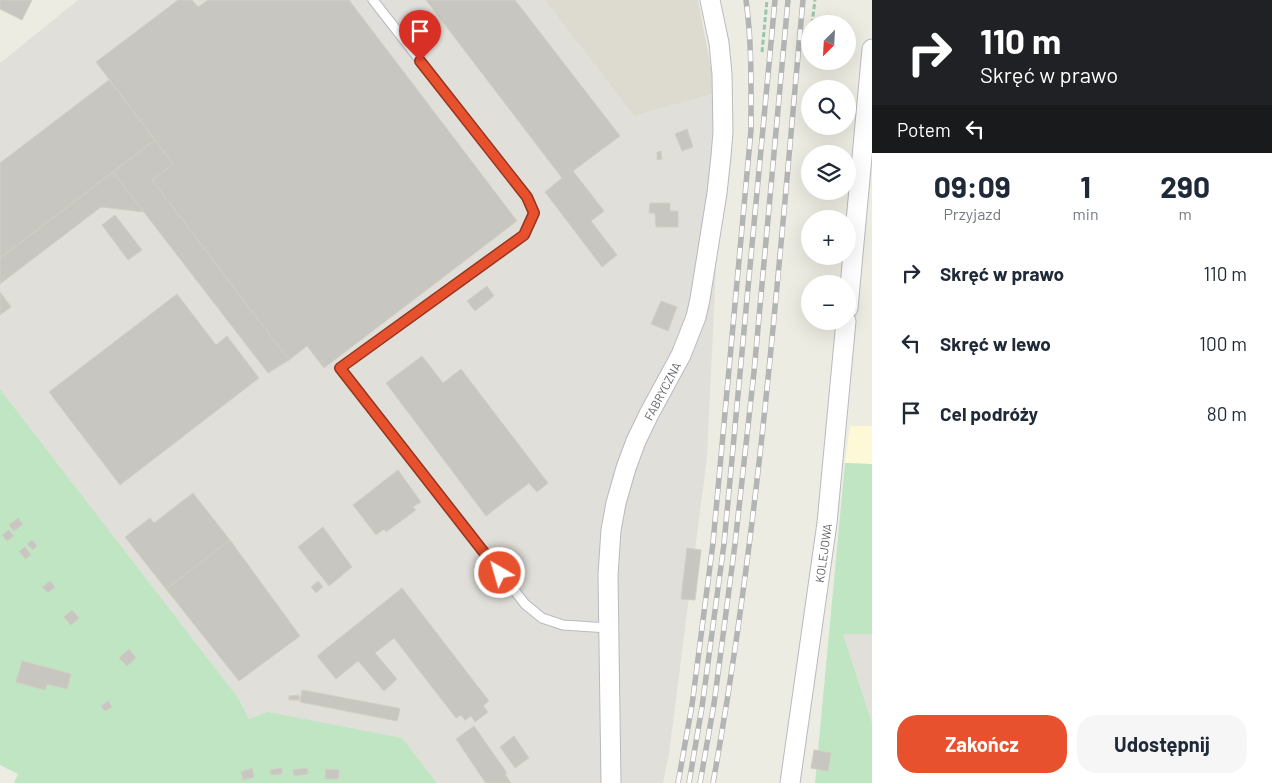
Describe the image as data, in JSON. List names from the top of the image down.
{
  "streets": {
    "street": ["FABRYCZNA", "KOLEJOWA"]
  },
  "north": "bottom left",
  "page": {
    "turn": ["110 m", "Skręć w prawo"],
    "map_buttons": ["+", "−"],
    "then": "Potem",
    "eta": [
      "09:09",
      "Przyjazd",
      "1",
      "min",
      "290",
      "m"
    ],
    "list": [
      {
        "name": "Skręć w prawo",
        "value": "110 m"
      },
      {
        "name": "Skręć w lewo",
        "value": "100 m"
      },
      {
        "name": "Cel podróży",
        "value": "80 m"
      }
    ],
    "buttons": ["Zakończ", "Udostępnij"]
  }
}
